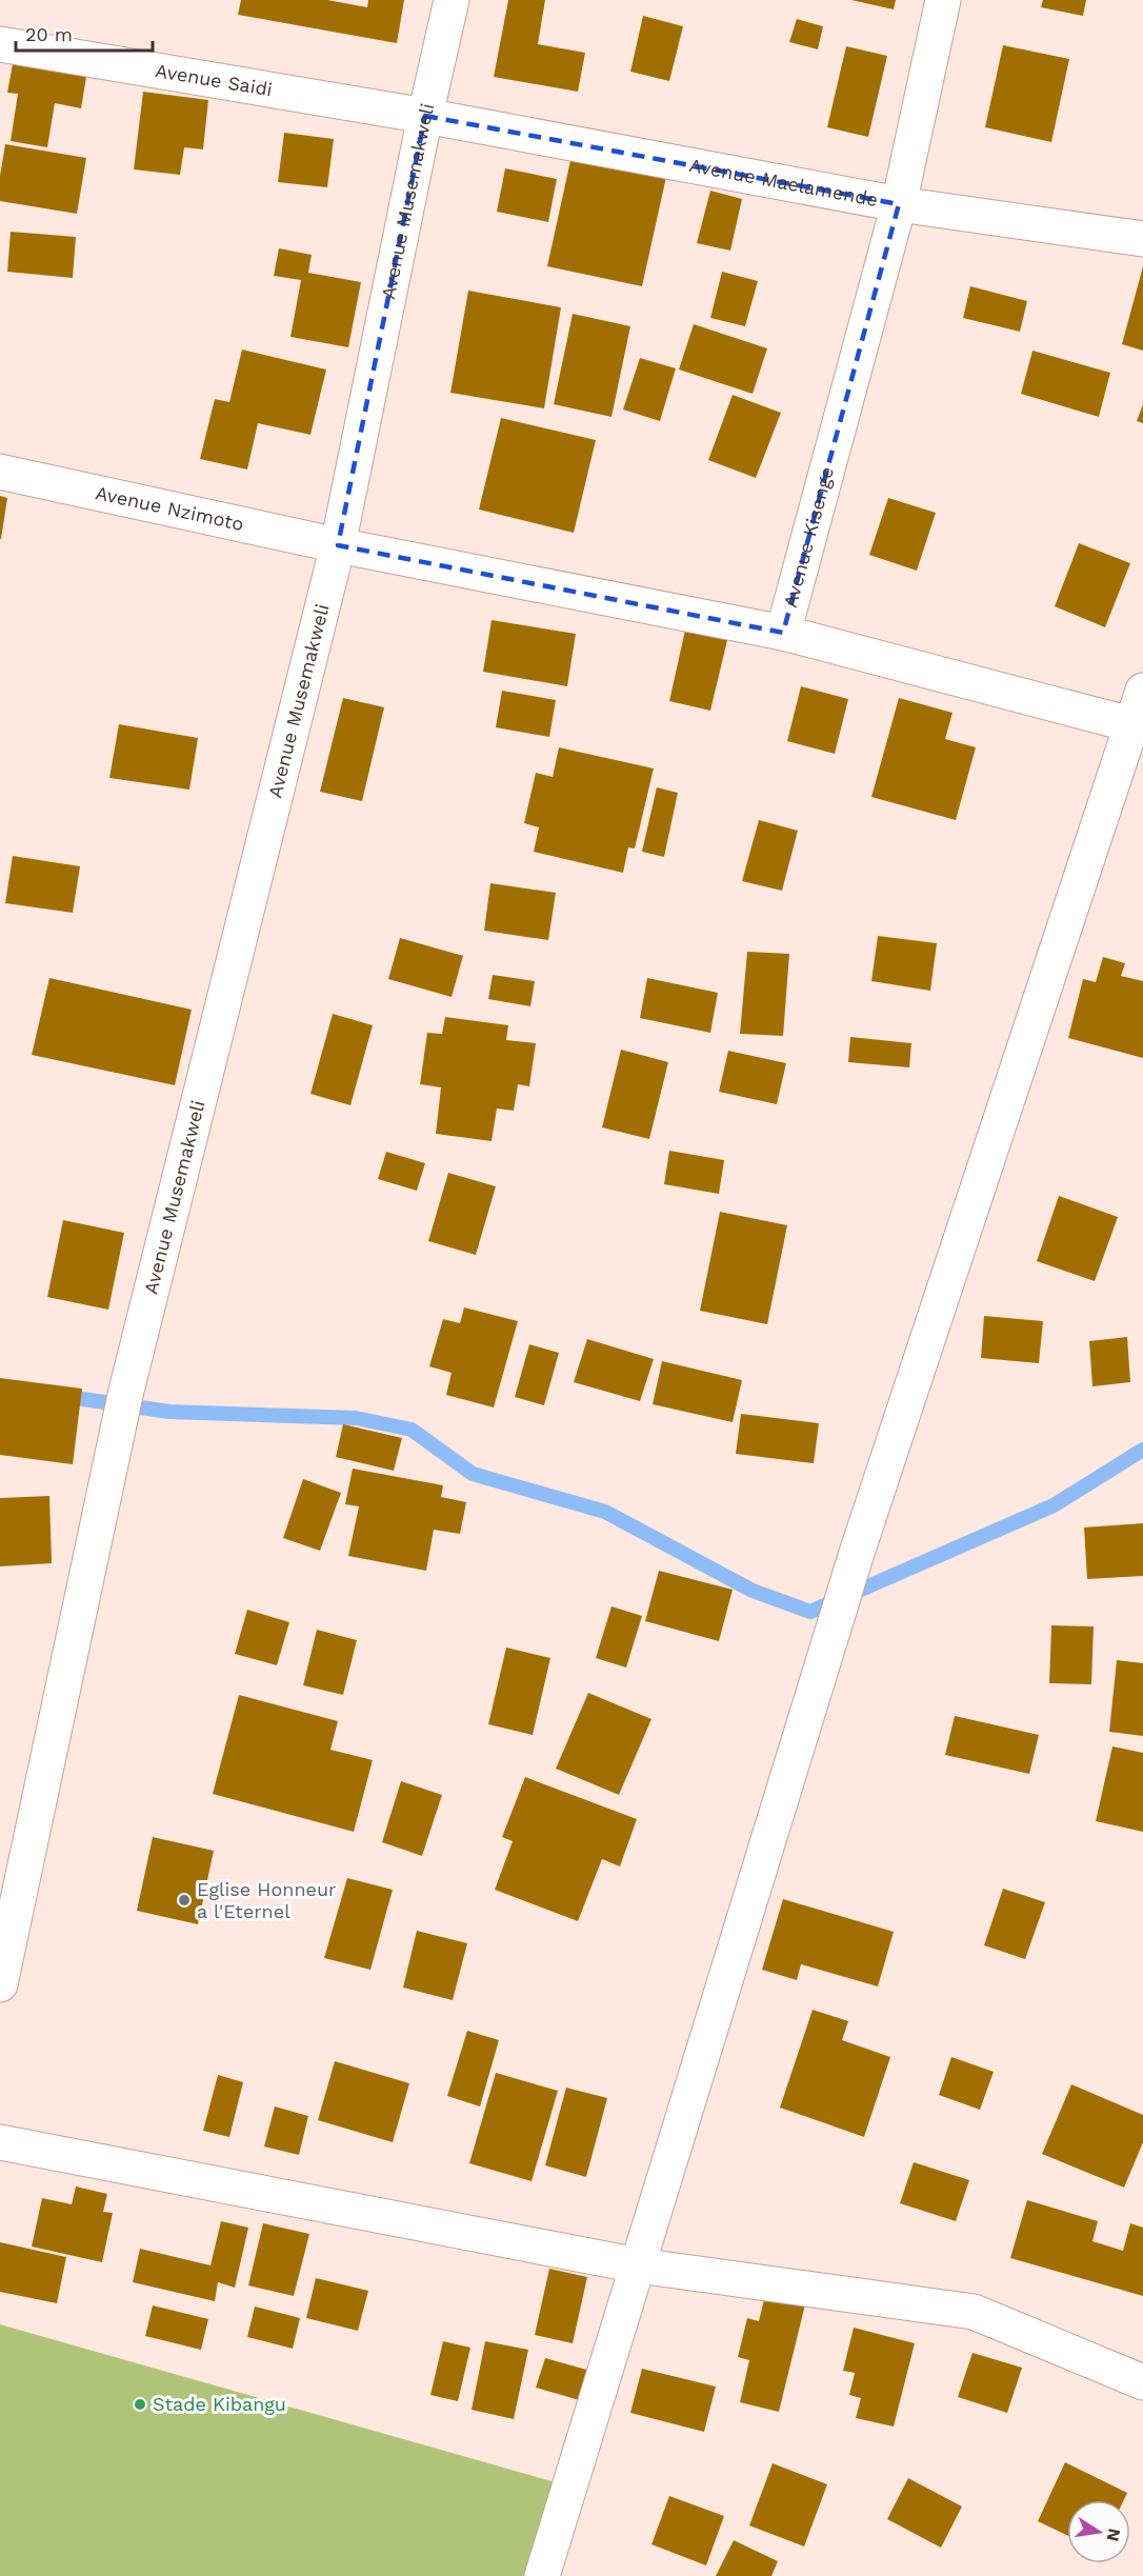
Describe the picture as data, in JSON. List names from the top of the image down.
{
  "streets": {
    "street": [
      "Avenue Saidi",
      "Avenue Maelamende",
      "Avenue Musemakweli",
      "Avenue Nzimoto",
      "Avenue Kisenge"
    ]
  },
  "crossings": [
    ["Avenue Saidi", "Avenue Maelamende"],
    ["Avenue Saidi", "Avenue Musemakweli"],
    ["Avenue Maelamende", "Avenue Musemakweli"],
    ["Avenue Maelamende", "Avenue Kisenge"],
    ["Avenue Musemakweli", "Avenue Nzimoto"],
    ["Avenue Musemakweli", "Avenue Kisenge"],
    ["Avenue Nzimoto", "Avenue Kisenge"]
  ],
  "places": ["Eglise Honneur a l'Eternel", "Stade Kibangu"],
  "scale_bar": "20 m",
  "north": "right"
}
